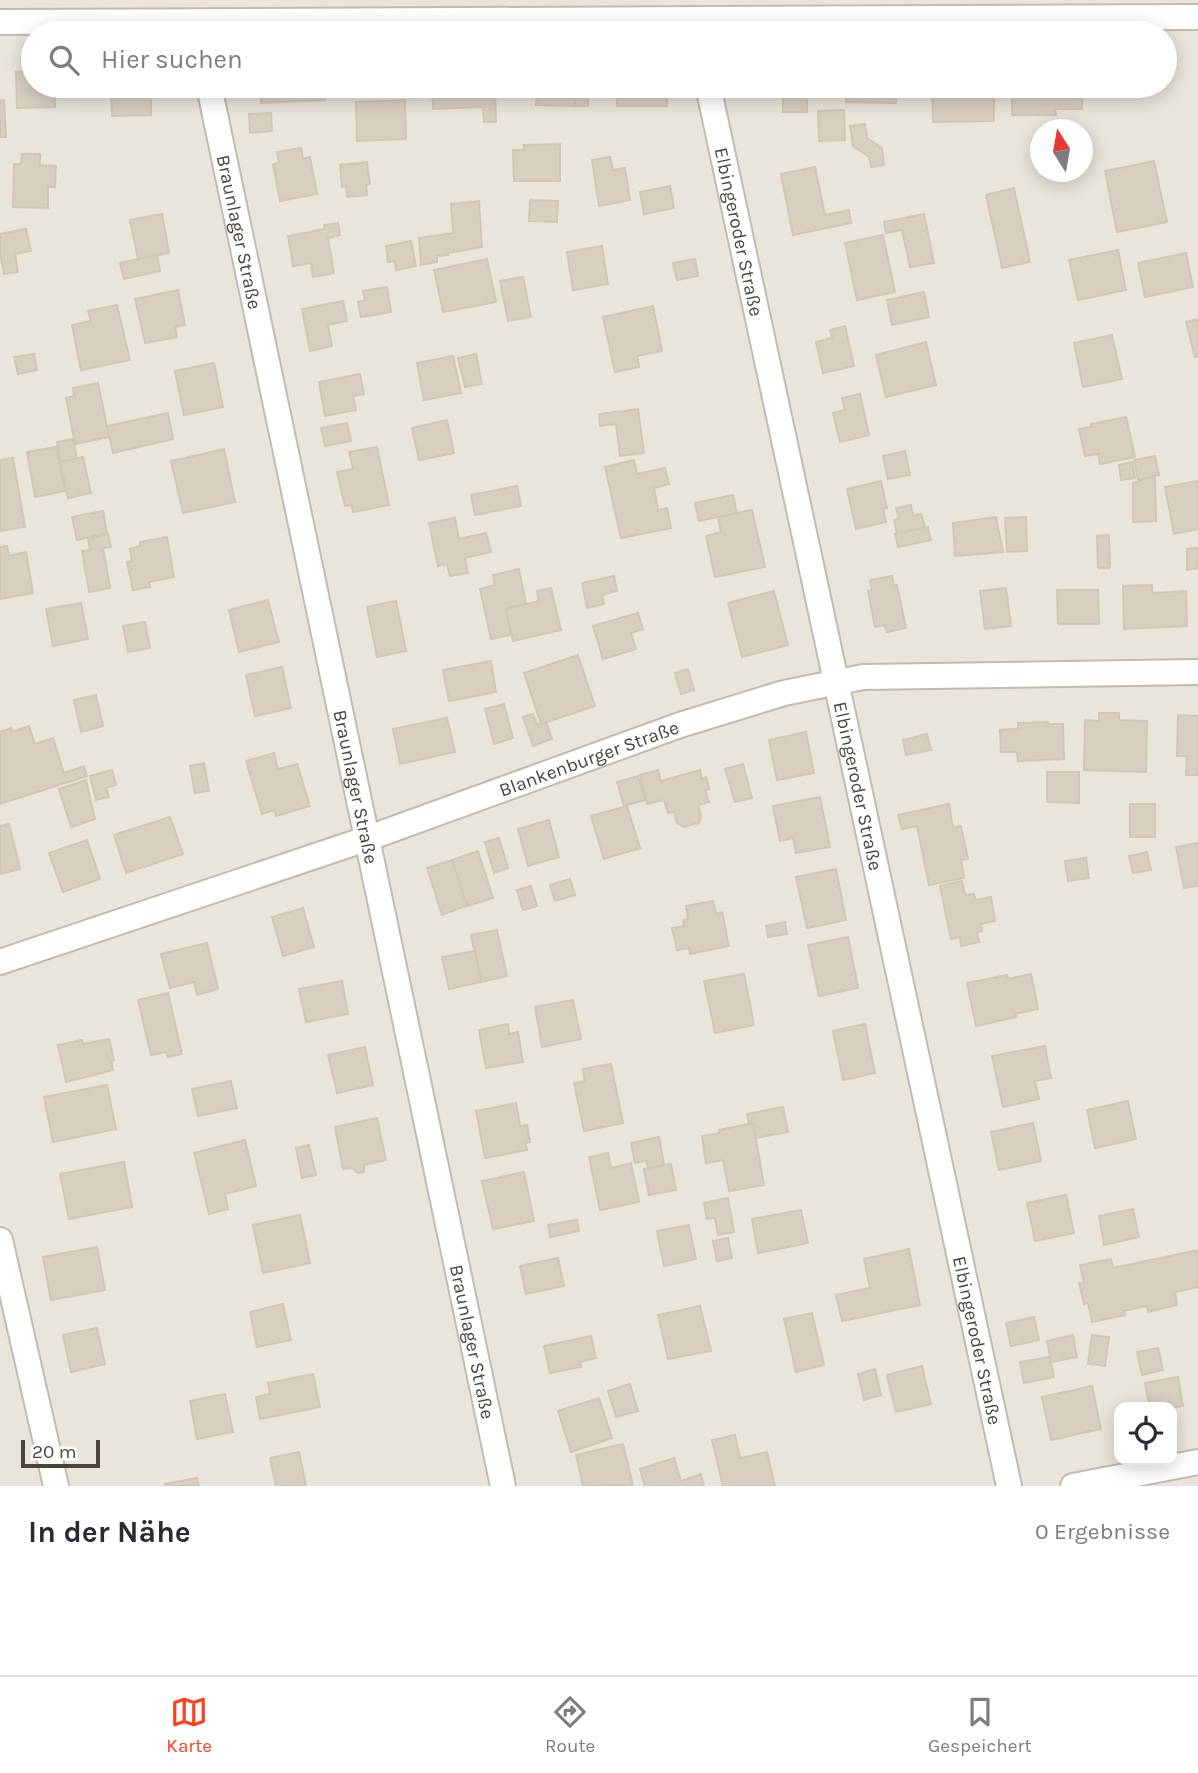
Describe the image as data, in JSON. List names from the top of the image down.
{
  "streets": {
    "street": ["Braunlager Straße", "Elbingeroder Straße", "Blankenburger Straße"]
  },
  "crossings": [
    ["Braunlager Straße", "Blankenburger Straße"],
    ["Elbingeroder Straße", "Blankenburger Straße"]
  ],
  "scale_bar": "20 m",
  "north": "top",
  "page": {
    "search": "Hier suchen",
    "scale": "20 m",
    "heading": ["In der Nähe", "0 Ergebnisse"],
    "nav": ["Karte", "Route", "Gespeichert"]
  }
}
